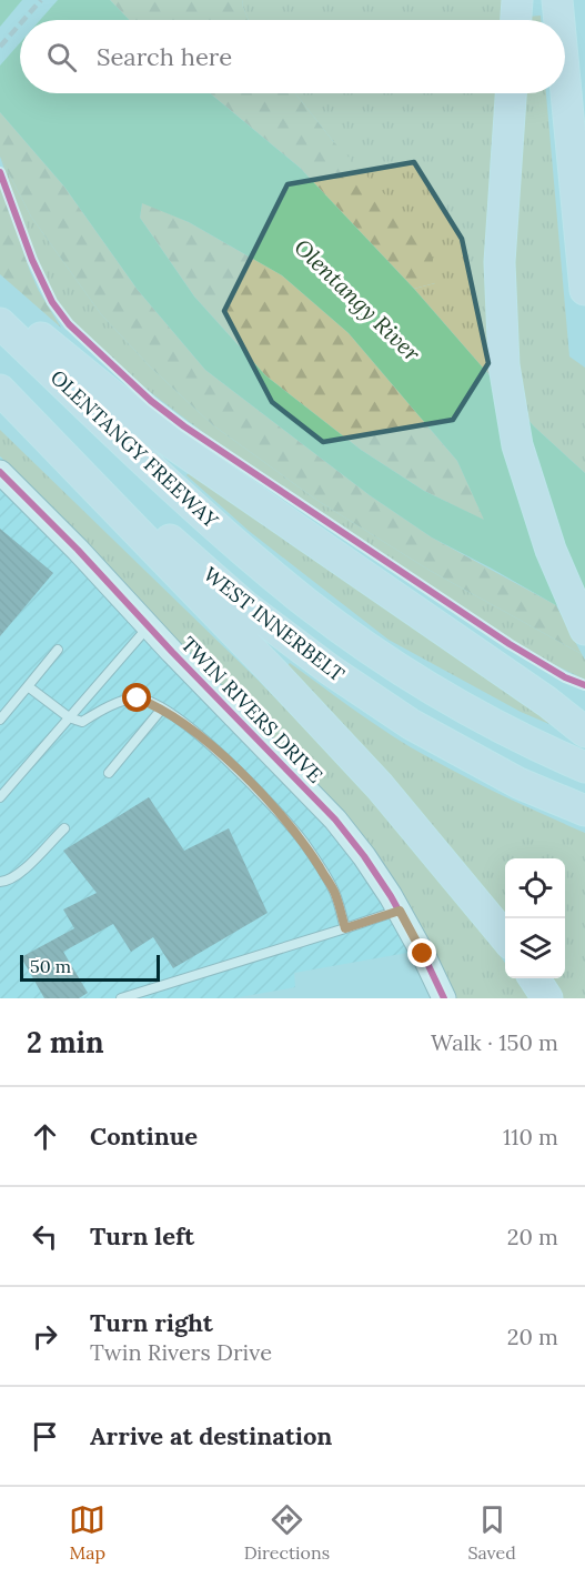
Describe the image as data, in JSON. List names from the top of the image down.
{
  "streets": {
    "highway": ["OLENTANGY FREEWAY", "WEST INNERBELT"],
    "main road": ["TWIN RIVERS DRIVE"]
  },
  "crossings": [
    ["OLENTANGY FREEWAY", "WEST INNERBELT"]
  ],
  "water": ["Olentangy River"],
  "scale_bar": "50 m",
  "page": {
    "search": "Search here",
    "scale": "50 m",
    "heading": ["2 min", "Walk · 150 m"],
    "list": [
      ["Continue", "110 m"],
      ["Turn left", "20 m"],
      ["Turn right", "Twin Rivers Drive", "20 m"],
      "Arrive at destination"
    ],
    "nav": ["Map", "Directions", "Saved"]
  }
}
